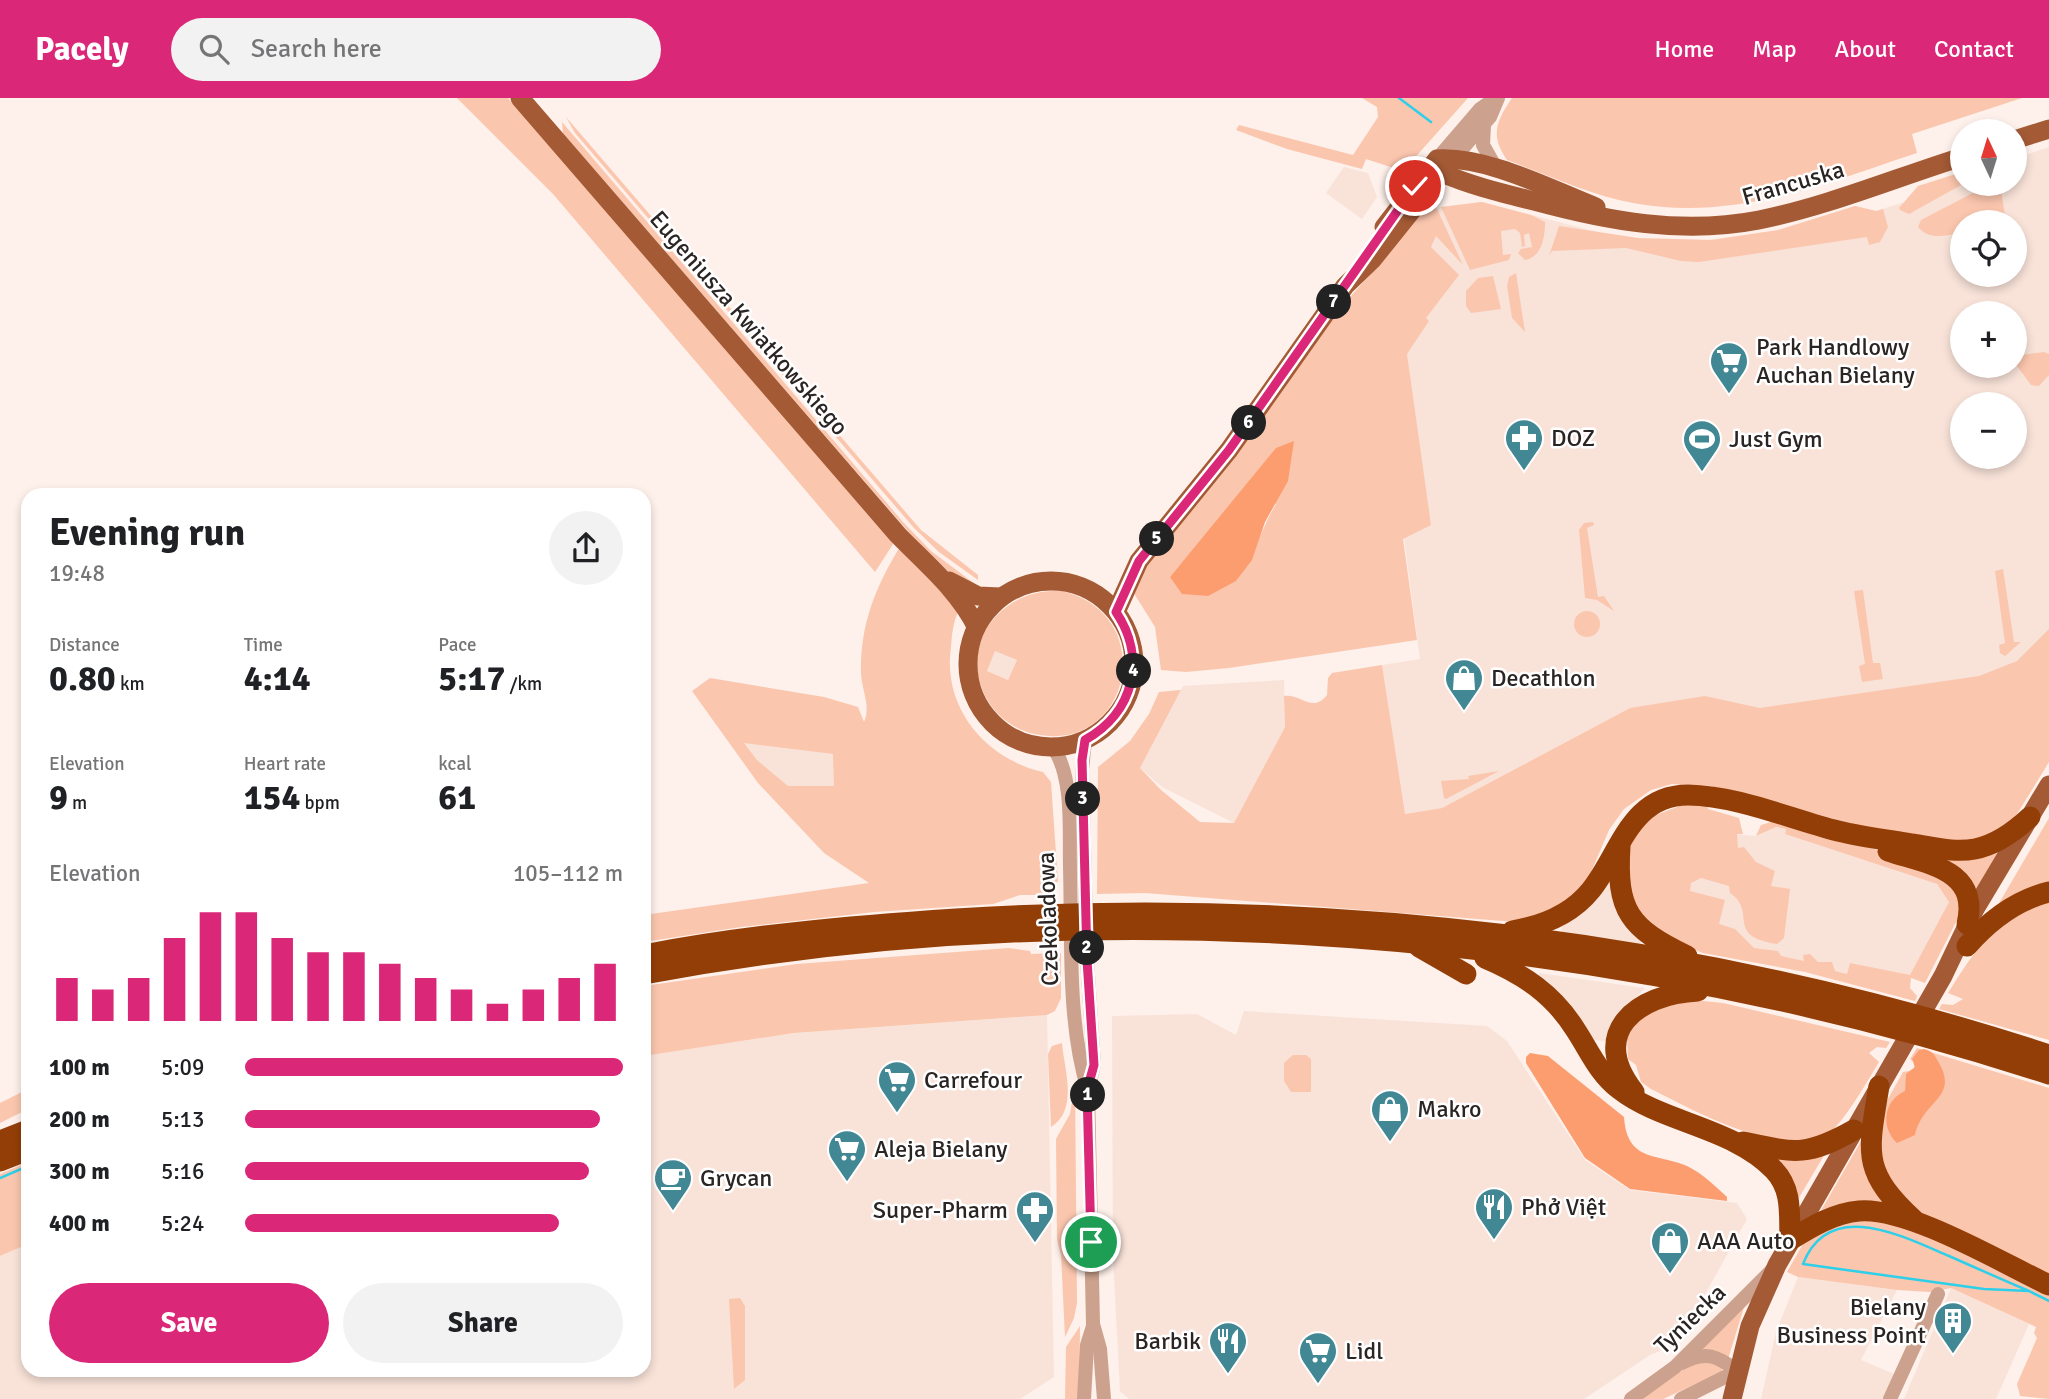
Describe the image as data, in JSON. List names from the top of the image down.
{
  "streets": {
    "main road": ["Francuska", "Eugeniusza Kwiatkowskiego"],
    "street": ["Czekoladowa", "Tyniecka"]
  },
  "crossings": [
    ["Eugeniusza Kwiatkowskiego", "Czekoladowa"]
  ],
  "places": {
    "supermarket": [
      "Park Handlowy Auchan Bielany",
      "Carrefour",
      "Aleja Bielany",
      "Lidl"
    ],
    "pharmacy": ["DOZ", "Super-Pharm"],
    "sports": ["Just Gym"],
    "shop": ["Decathlon", "Makro", "AAA Auto"],
    "cafe": ["Grycan"],
    "restaurant": ["Phở Việt", "Barbik"],
    "building": ["Bielany Business Point"]
  },
  "north": "top",
  "page": {
    "header": "Pacely",
    "search": "Search here",
    "nav": [
      "Home",
      "Map",
      "About",
      "Contact"
    ],
    "map_buttons": ["+", "−"],
    "pins": [
      "7",
      "6",
      "5",
      "4",
      "3",
      "2",
      "1"
    ],
    "heading": ["Evening run", "19:48"],
    "stats": [
      ["Distance", "0.80 km"],
      ["Time", "4:14"],
      ["Pace", "5:17 /km"],
      ["Elevation", "9 m"],
      ["Heart rate", "154 bpm"],
      ["kcal", "61"]
    ],
    "chart": ["Elevation", "105–112 m"],
    "list": [
      {
        "name": "100 m",
        "note": "5:09"
      },
      {
        "name": "200 m",
        "note": "5:13"
      },
      {
        "name": "300 m",
        "note": "5:16"
      },
      {
        "name": "400 m",
        "note": "5:24"
      }
    ],
    "buttons": ["Save", "Share"]
  }
}
